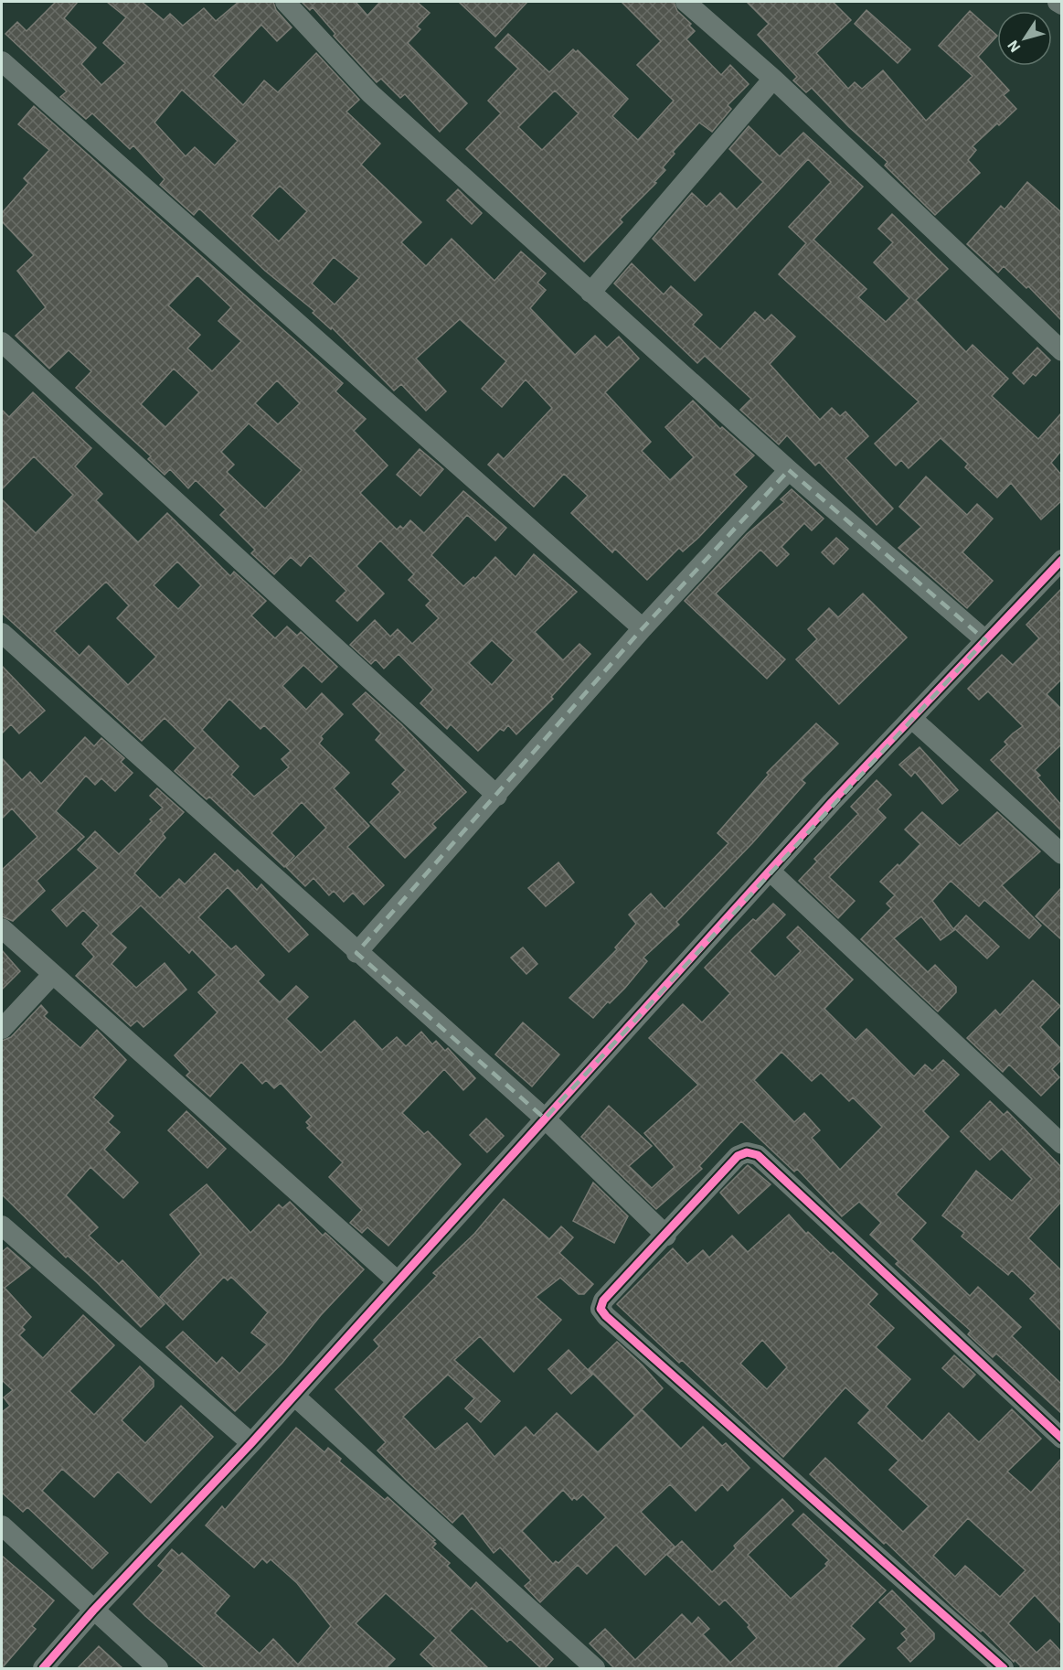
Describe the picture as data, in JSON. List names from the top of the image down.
{
  "north": "bottom left"
}
